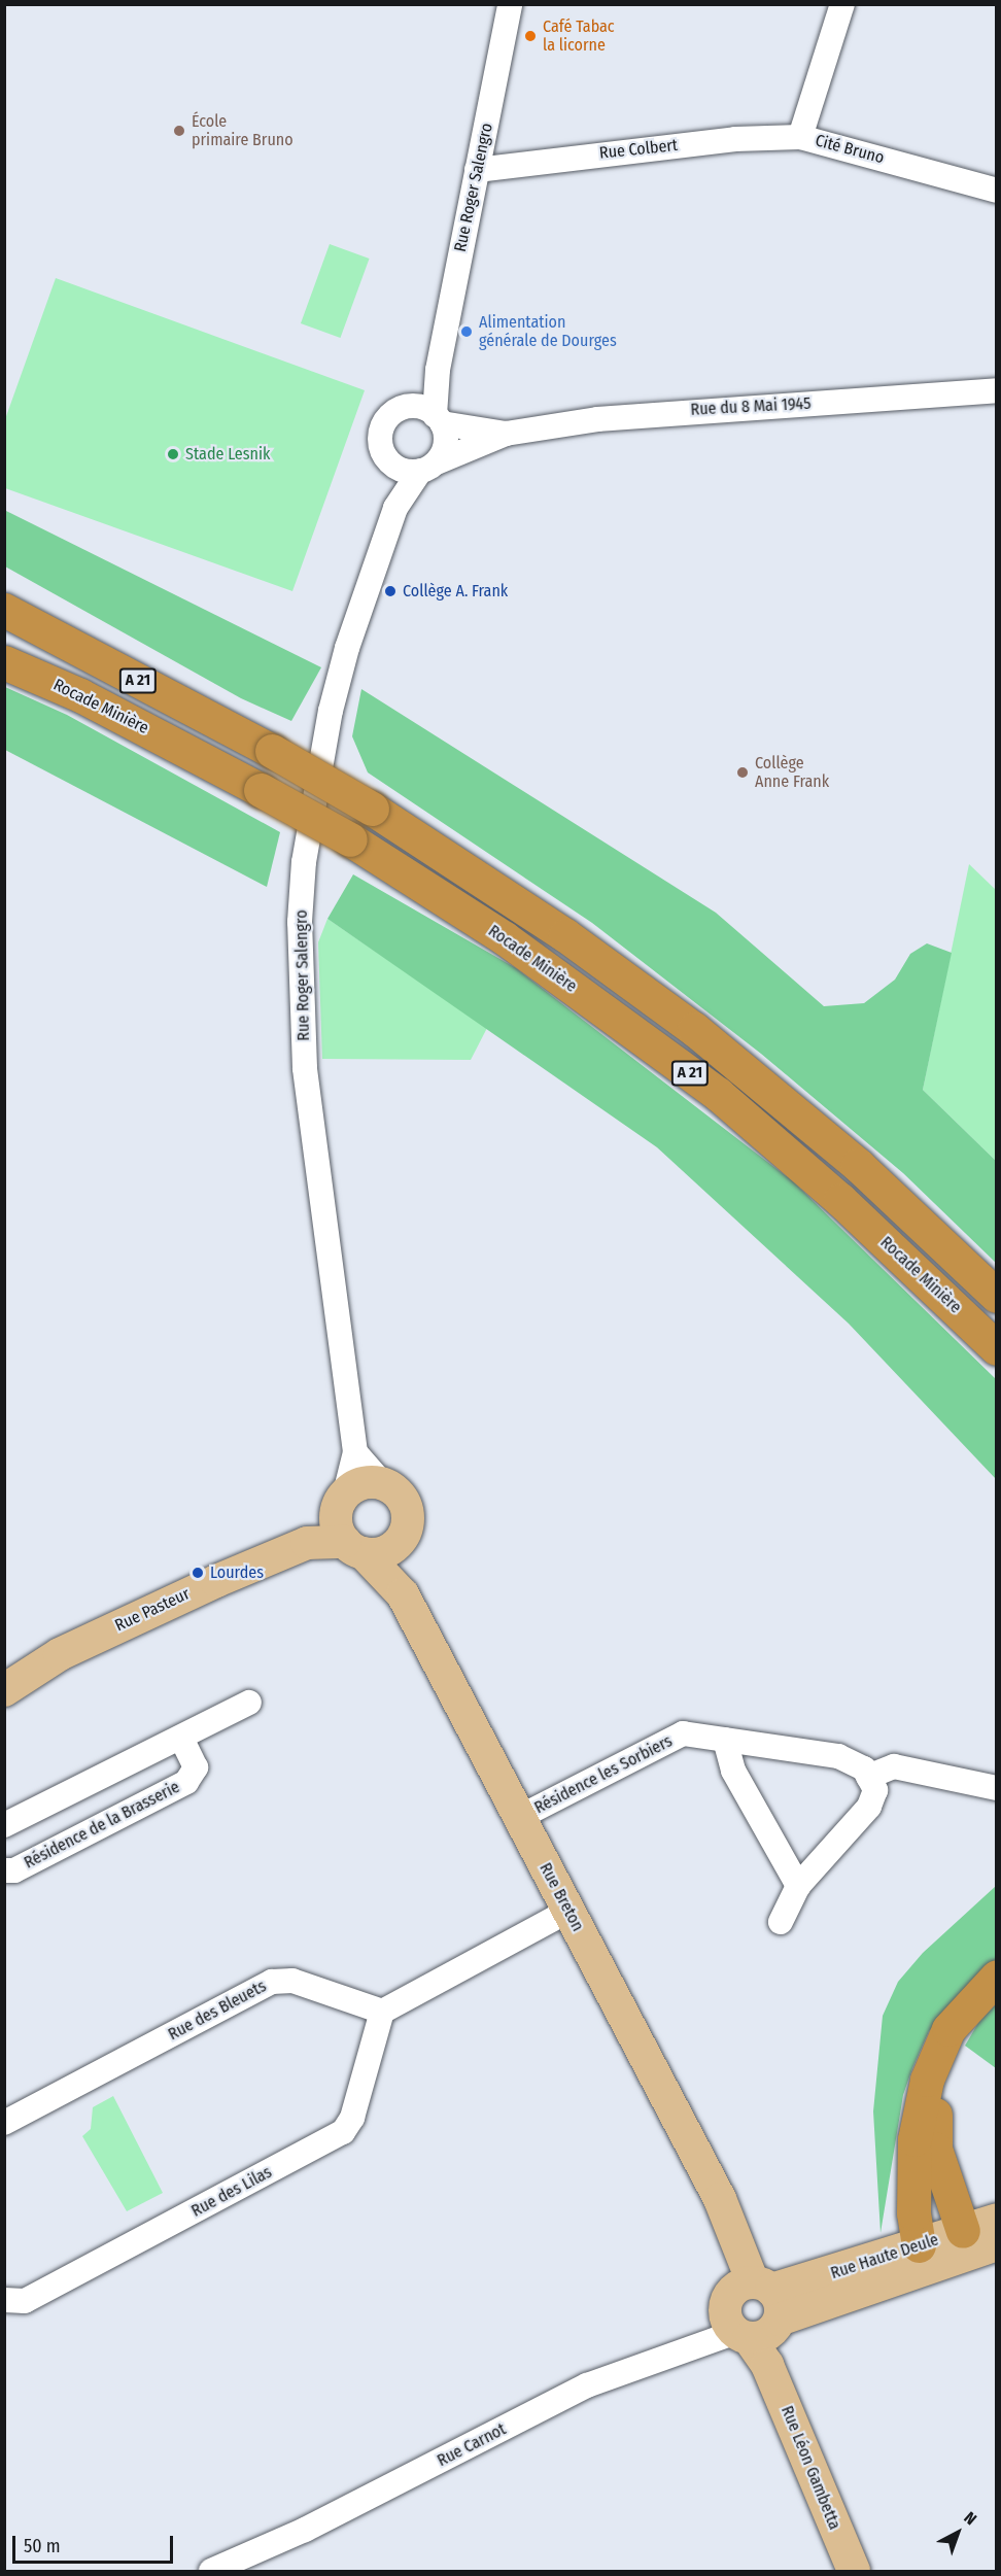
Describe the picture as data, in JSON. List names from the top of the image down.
{
  "streets": {
    "highway": ["A 21", "Rocade Minière"],
    "main road": [
      "Rue Pasteur",
      "Rue Breton",
      "Rue Haute Deule",
      "Rue Léon Gambetta"
    ],
    "street": [
      "Rue Colbert",
      "Cité Bruno",
      "Rue Roger Salengro",
      "Rue du 8 Mai 1945",
      "Résidence les Sorbiers",
      "Résidence de la Brasserie",
      "Rue des Bleuets",
      "Rue des Lilas",
      "Rue Carnot"
    ]
  },
  "crossings": [
    ["Rue Colbert", "Cité Bruno"],
    ["Rue Colbert", "Rue Roger Salengro"],
    ["Rue Roger Salengro", "Rue du 8 Mai 1945"],
    ["Rue Roger Salengro", "Rue Pasteur"],
    ["Rue Roger Salengro", "Rue Breton"],
    ["Rue Pasteur", "Rue Breton"],
    ["Résidence les Sorbiers", "Rue Breton"],
    ["Rue Breton", "Rue Haute Deule"],
    ["Rue Breton", "Rue Carnot"],
    ["Rue Breton", "Rue Léon Gambetta"],
    ["Rue des Bleuets", "Rue des Lilas"],
    ["Rue Haute Deule", "Rue Carnot"],
    ["Rue Haute Deule", "Rue Léon Gambetta"],
    ["Rue Carnot", "Rue Léon Gambetta"]
  ],
  "places": [
    "Café Tabac la licorne",
    "École primaire Bruno",
    "Alimentation générale de Dourges",
    "Stade Lesnik",
    "Collège A. Frank",
    "Collège Anne Frank",
    "Lourdes"
  ],
  "scale_bar": "50 m",
  "north": "top right"
}
